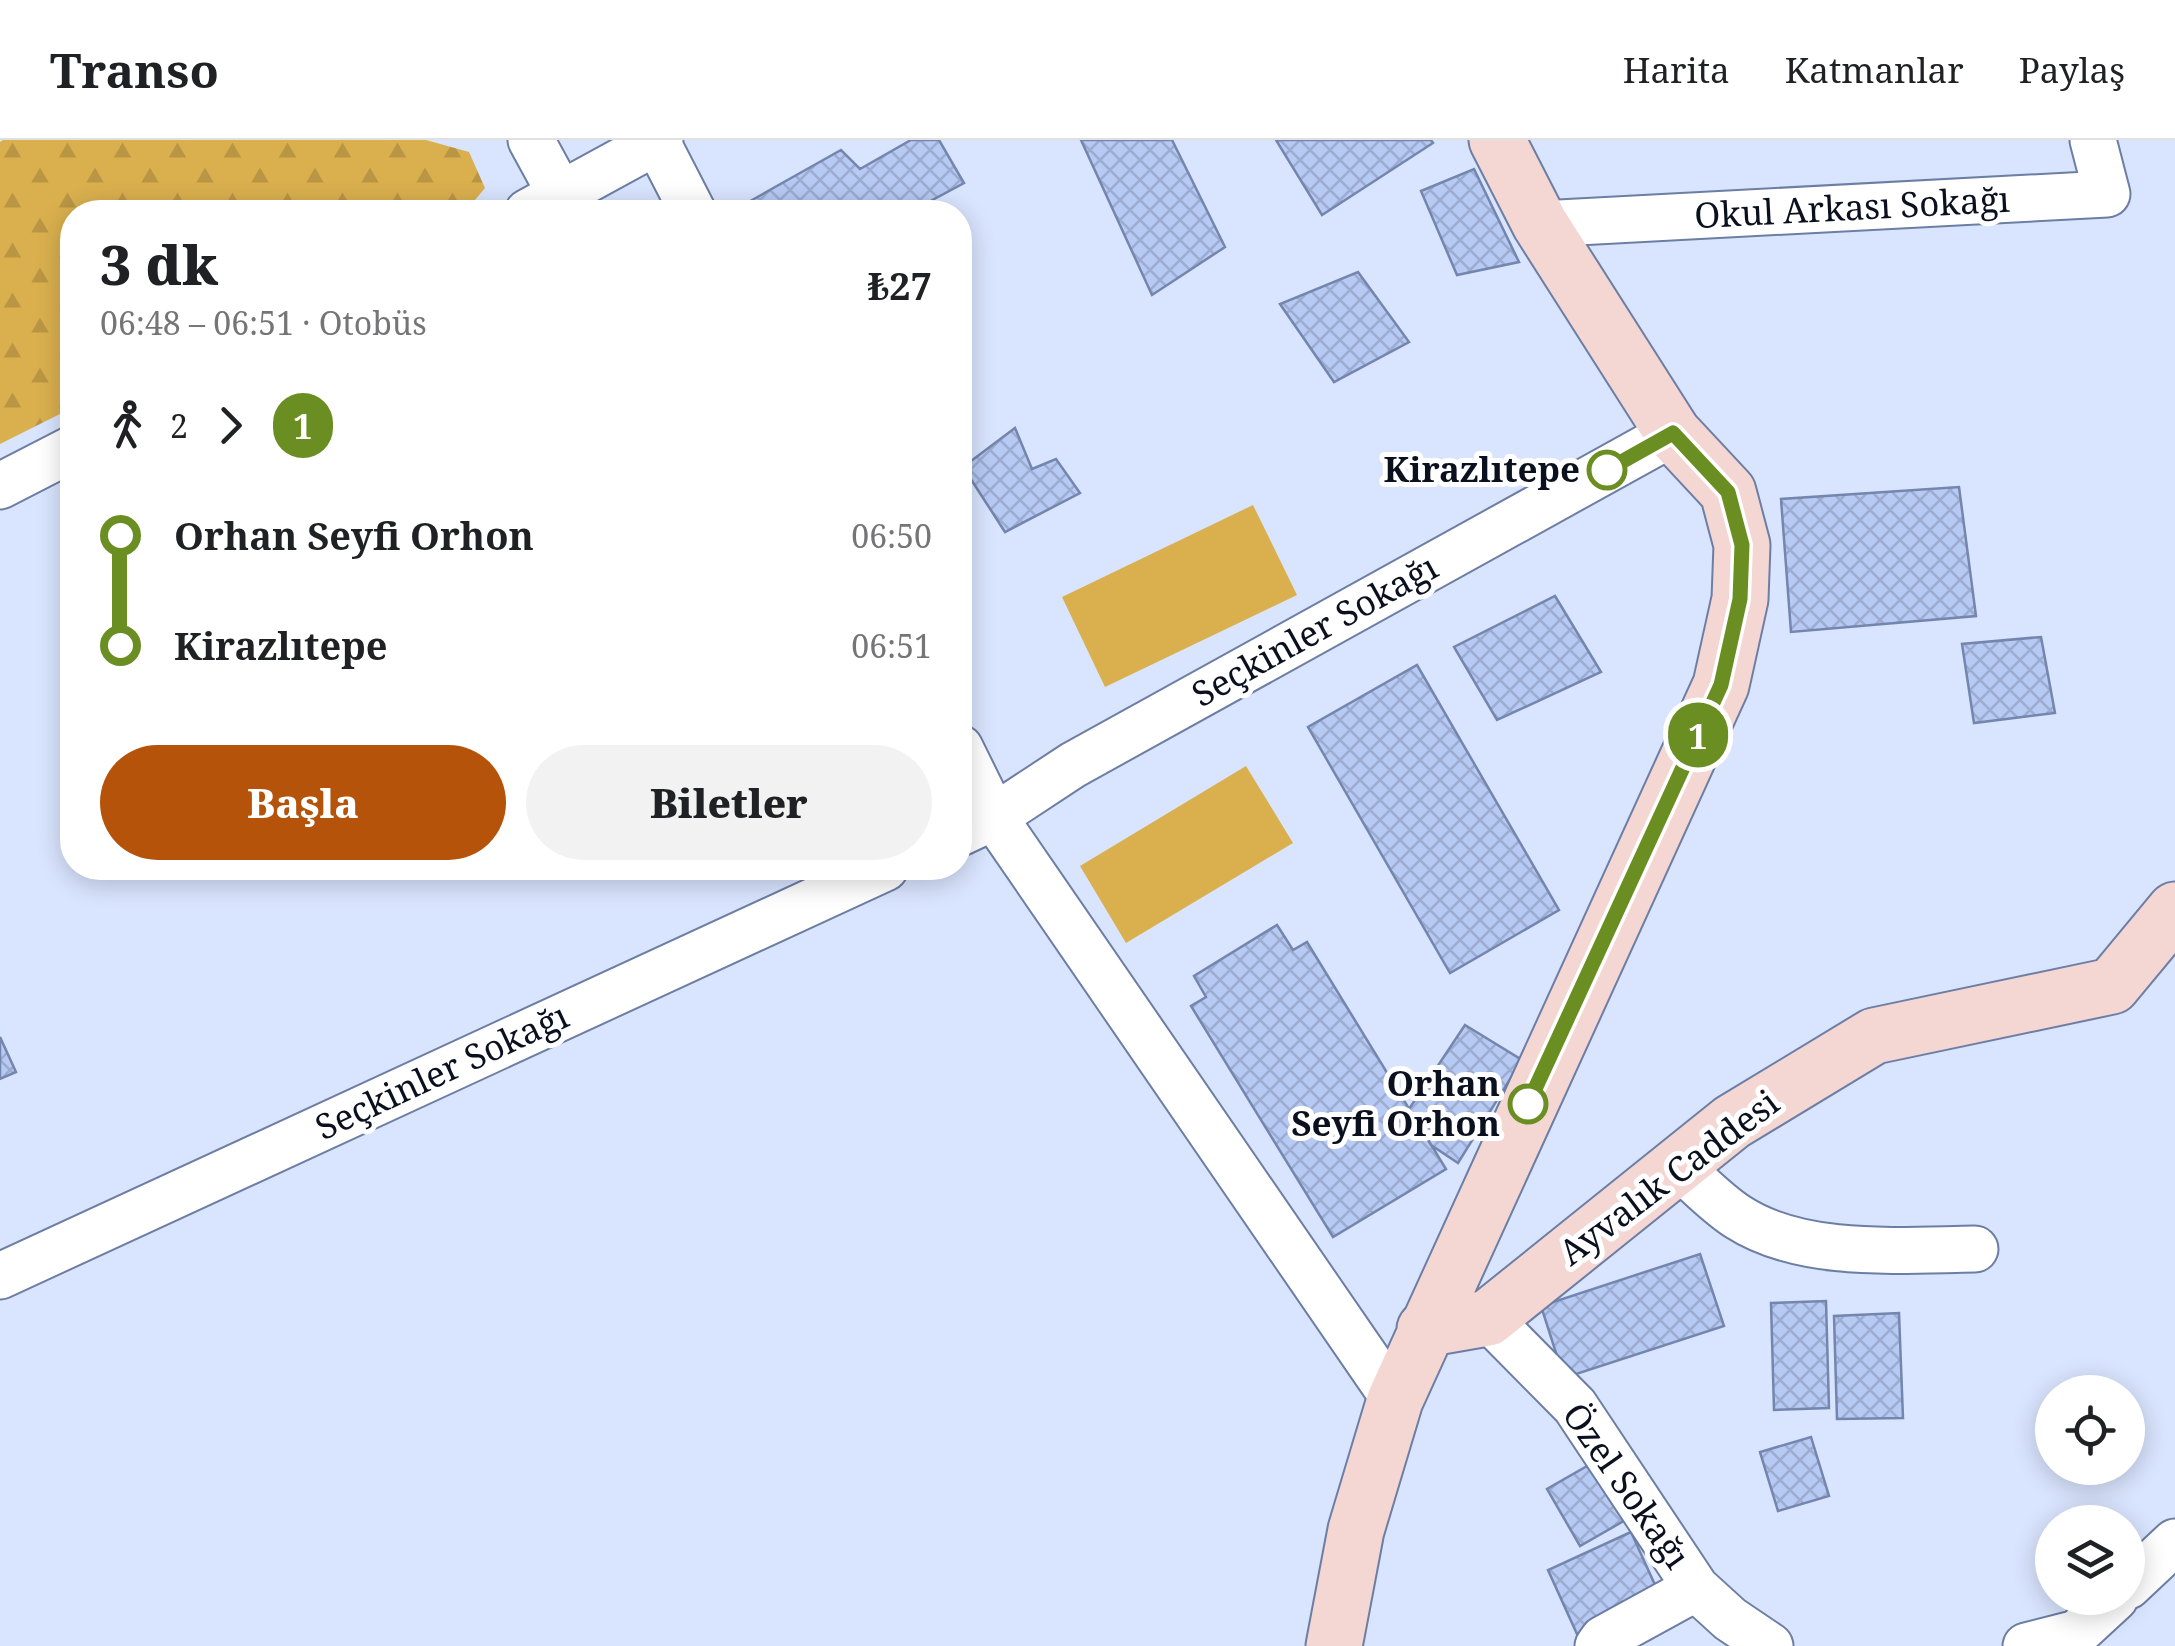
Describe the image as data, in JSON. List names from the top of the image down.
{
  "streets": {
    "street": [
      "Okul Arkası Sokağı",
      "Seçkinler Sokağı",
      "Ayvalık Caddesi",
      "Özel Sokağı"
    ]
  },
  "crossings": [
    ["Ayvalık Caddesi", "Özel Sokağı"]
  ],
  "places": ["Kirazlıtepe", "Orhan Seyfi Orhon"],
  "lines": ["bus line 1"],
  "page": {
    "header": "Transo",
    "nav": ["Harita", "Katmanlar", "Paylaş"],
    "on_map": "1",
    "heading": ["3 dk", "06:48 – 06:51 · Otobüs", "₺27"],
    "legs": ["2", "1"],
    "list": [
      {
        "name": "Orhan Seyfi Orhon",
        "value": "06:50"
      },
      {
        "name": "Kirazlıtepe",
        "value": "06:51"
      }
    ],
    "buttons": ["Başla", "Biletler"]
  }
}
